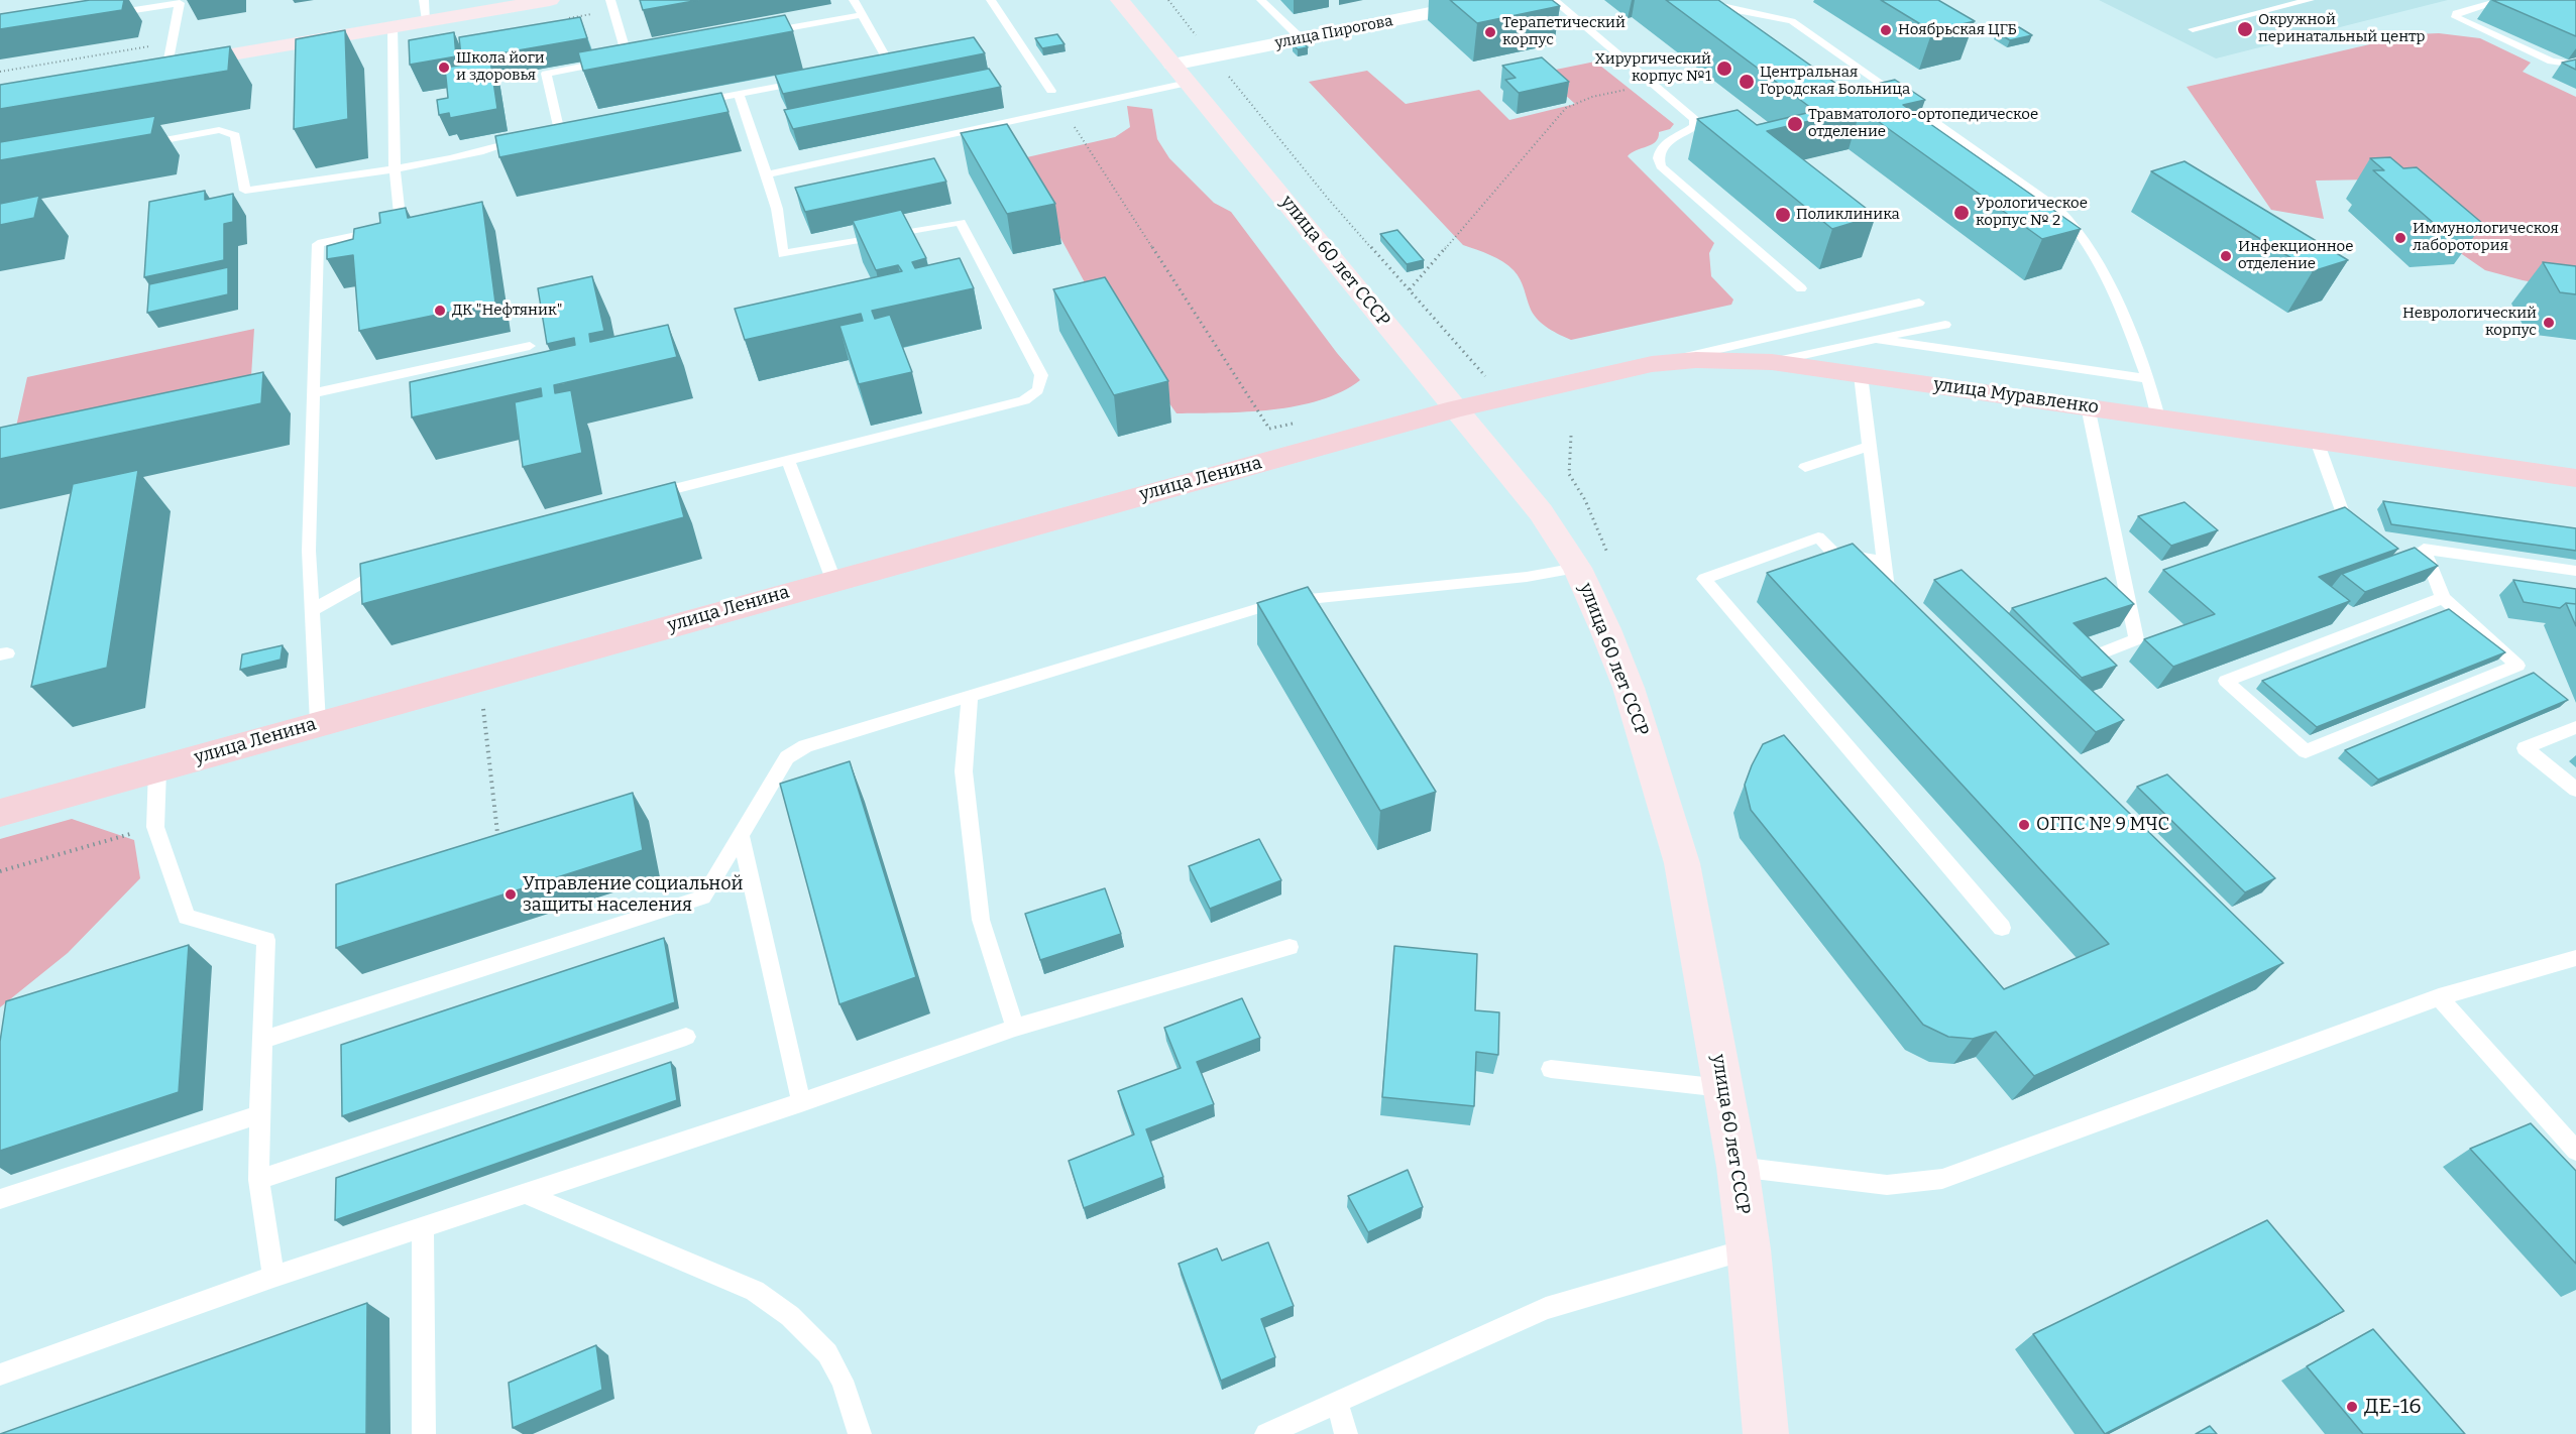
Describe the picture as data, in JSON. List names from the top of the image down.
{
  "streets": {
    "main road": ["улица 60 лет СССР", "улица Муравленко", "улица Ленина"],
    "street": ["улица Пирогова"]
  },
  "crossings": [
    ["улица Пирогова", "улица 60 лет СССР"],
    ["улица 60 лет СССР", "улица Муравленко"],
    ["улица 60 лет СССР", "улица Ленина"],
    ["улица Муравленко", "улица Ленина"]
  ],
  "places": [
    "Окружной перинатальный центр",
    "Ноябрьская ЦГБ",
    "Терапетический корпус",
    "Школа йоги и здоровья",
    "Хирургический корпус №1",
    "Центральная Городская Больница",
    "Травматолого-ортопедическое отделение",
    "Урологическое корпус № 2",
    "Поликлиника",
    "Иммунологическоя лаборотория",
    "Инфекционное отделение",
    "ДК \"Нефтяник\"",
    "Неврологический корпус",
    "ОГПС № 9 МЧС",
    "Управление социальной защиты населения",
    "ДЕ-16"
  ]
}
